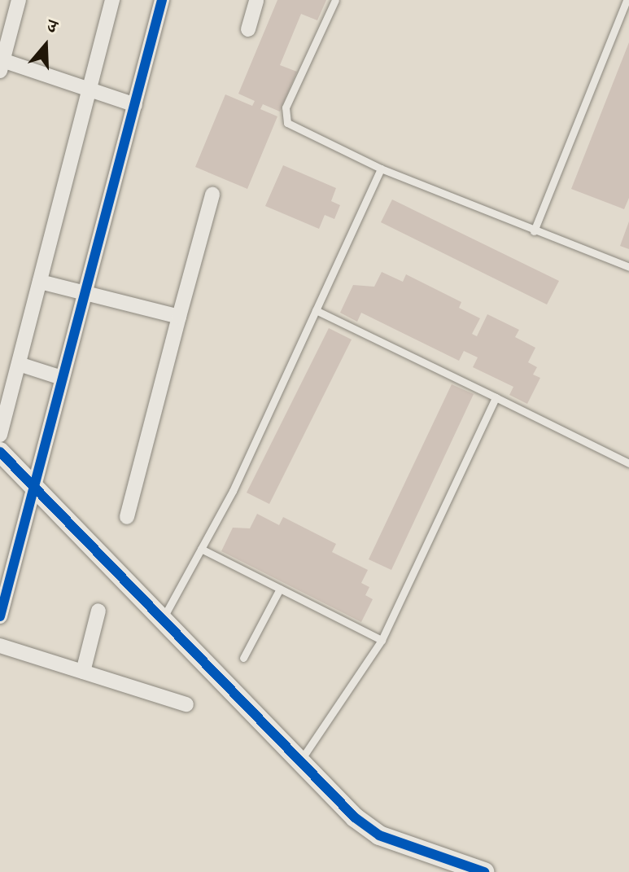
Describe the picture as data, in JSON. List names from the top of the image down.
{
  "north": "top"
}
